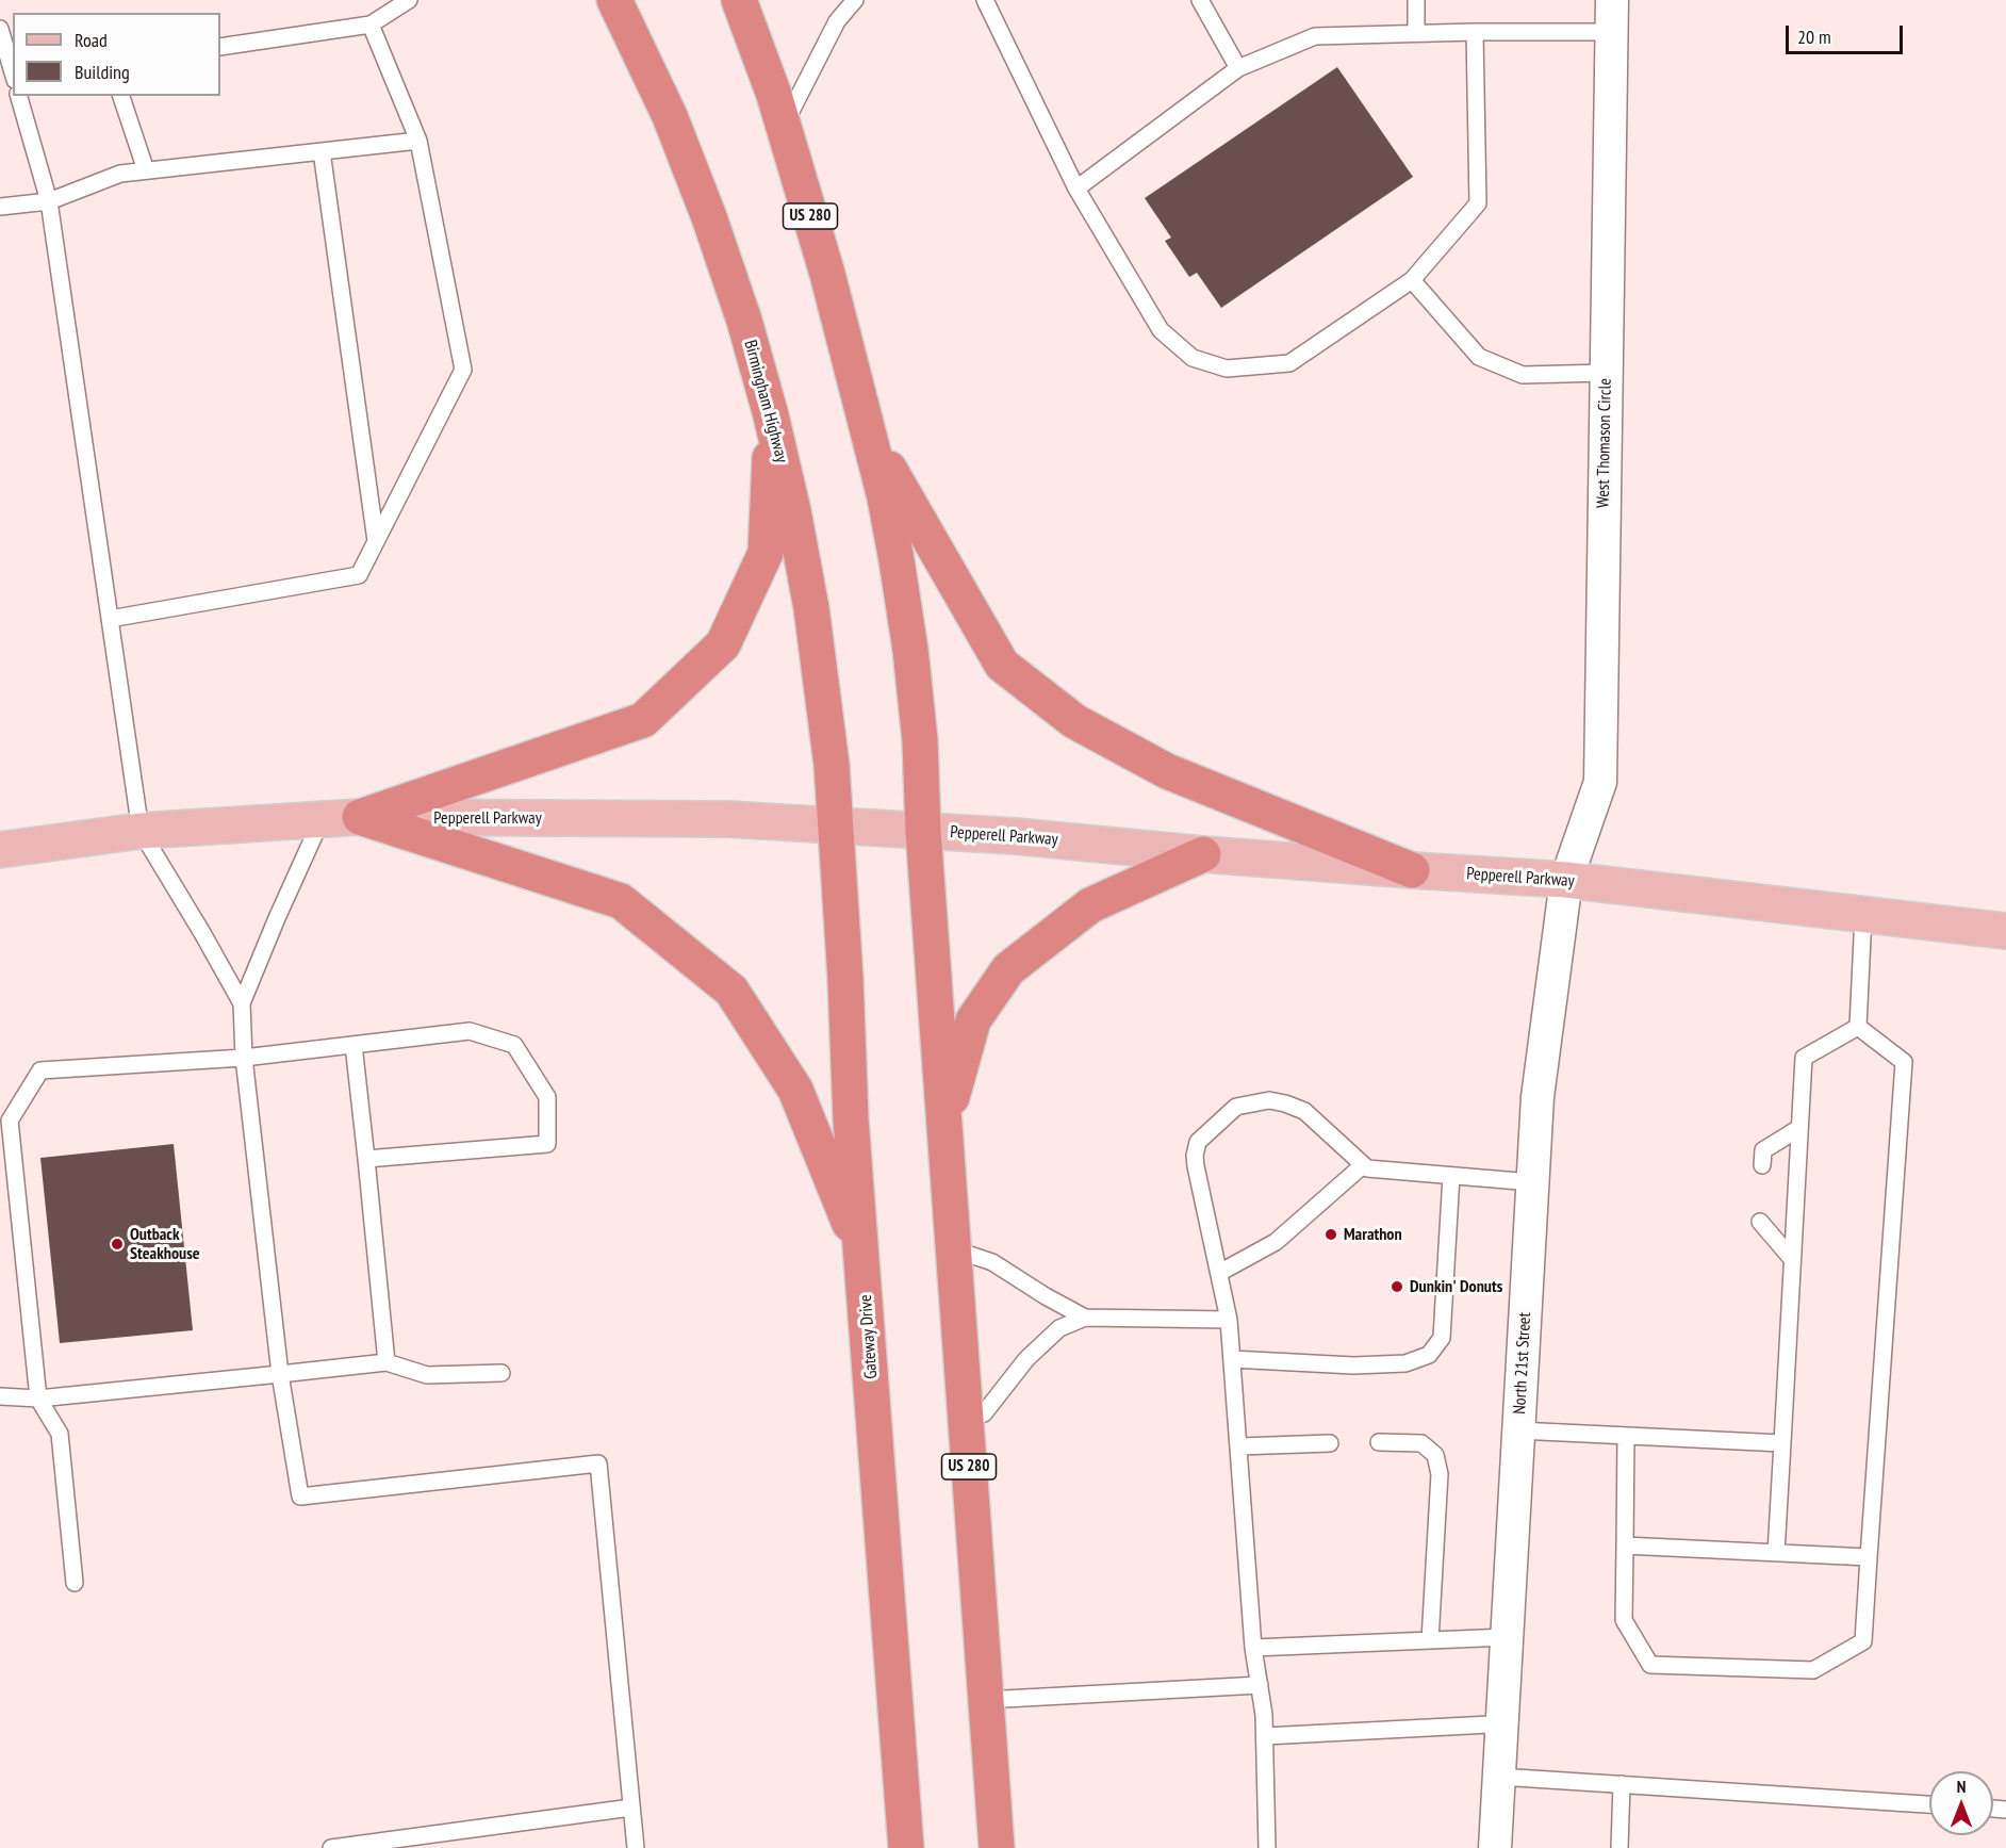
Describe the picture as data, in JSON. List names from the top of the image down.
{
  "streets": {
    "highway": ["US 280", "Birmingham Highway", "Gateway Drive"],
    "main road": ["Pepperell Parkway"],
    "street": ["West Thomason Circle", "North 21st Street"]
  },
  "crossings": [
    ["US 280", "Pepperell Parkway"],
    ["Birmingham Highway", "Pepperell Parkway"],
    ["Birmingham Highway", "Gateway Drive"],
    ["West Thomason Circle", "Pepperell Parkway"],
    ["West Thomason Circle", "North 21st Street"],
    ["Pepperell Parkway", "Gateway Drive"],
    ["Pepperell Parkway", "North 21st Street"]
  ],
  "places": ["Marathon", "Outback Steakhouse", "Dunkin' Donuts"],
  "legend": ["Road", "Building"],
  "scale_bar": "20 m",
  "north": "top"
}
